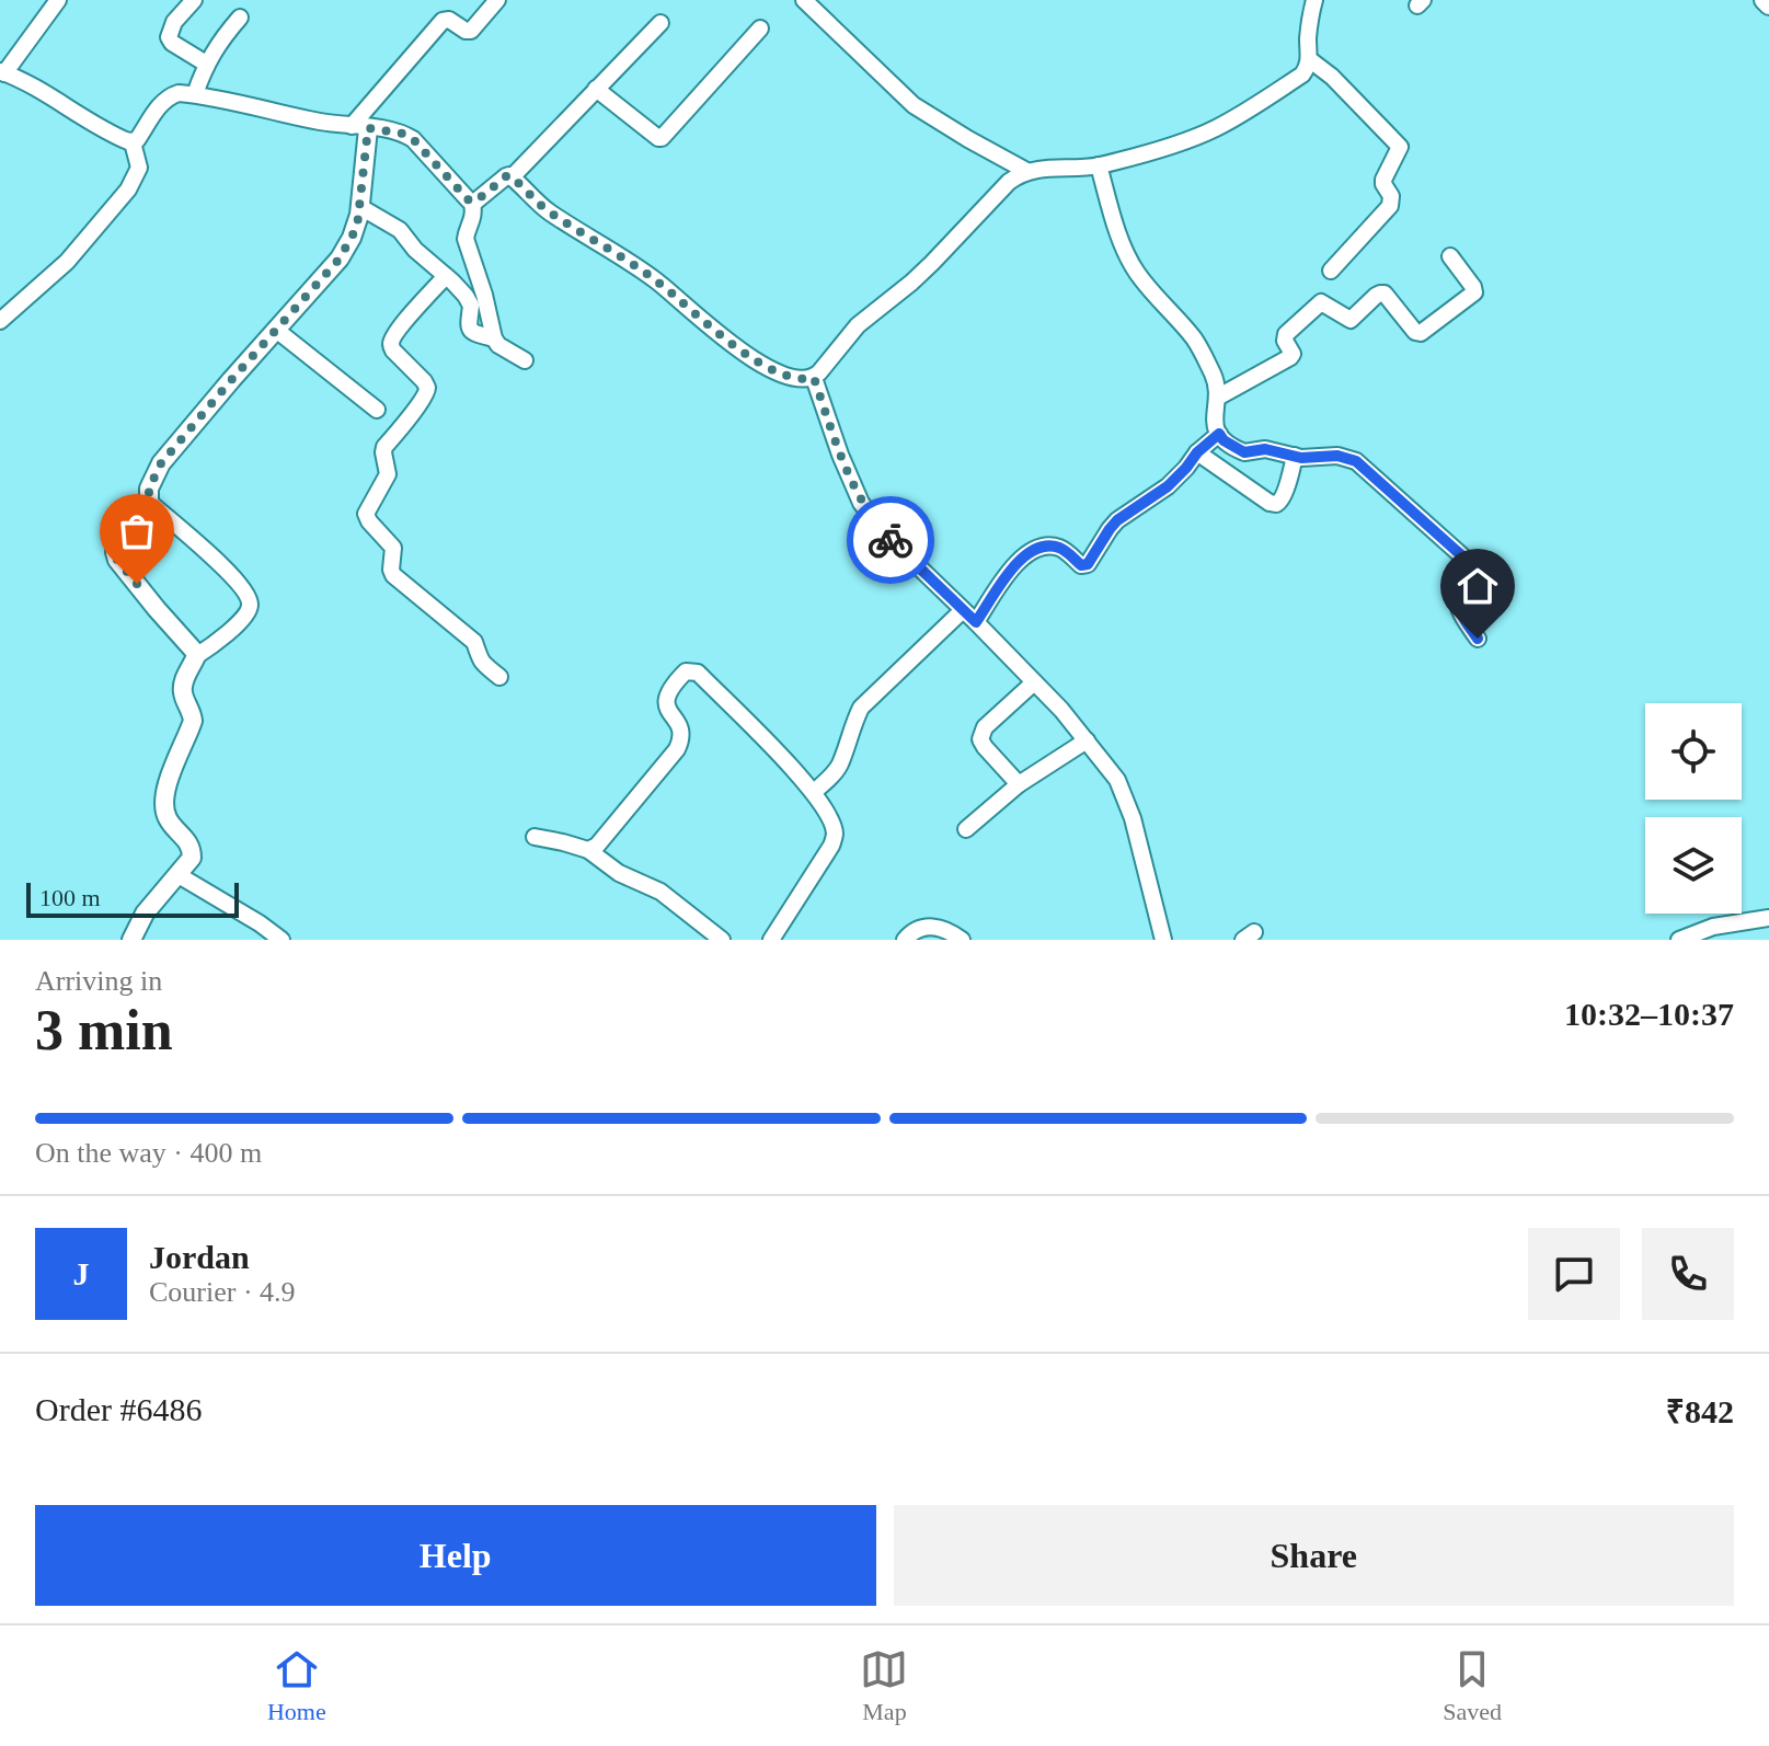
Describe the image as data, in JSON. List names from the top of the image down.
{
  "scale_bar": "100 m",
  "page": {
    "scale": "100 m",
    "heading": ["3 min", "Arriving in", "10:32–10:37"],
    "panel": [
      "Jordan",
      "Courier · 4.9",
      "Order #6486",
      "₹842"
    ],
    "bar": "On the way · 400 m",
    "round": "J",
    "buttons": ["Help", "Share"],
    "tabs": ["Home", "Map", "Saved"]
  }
}
